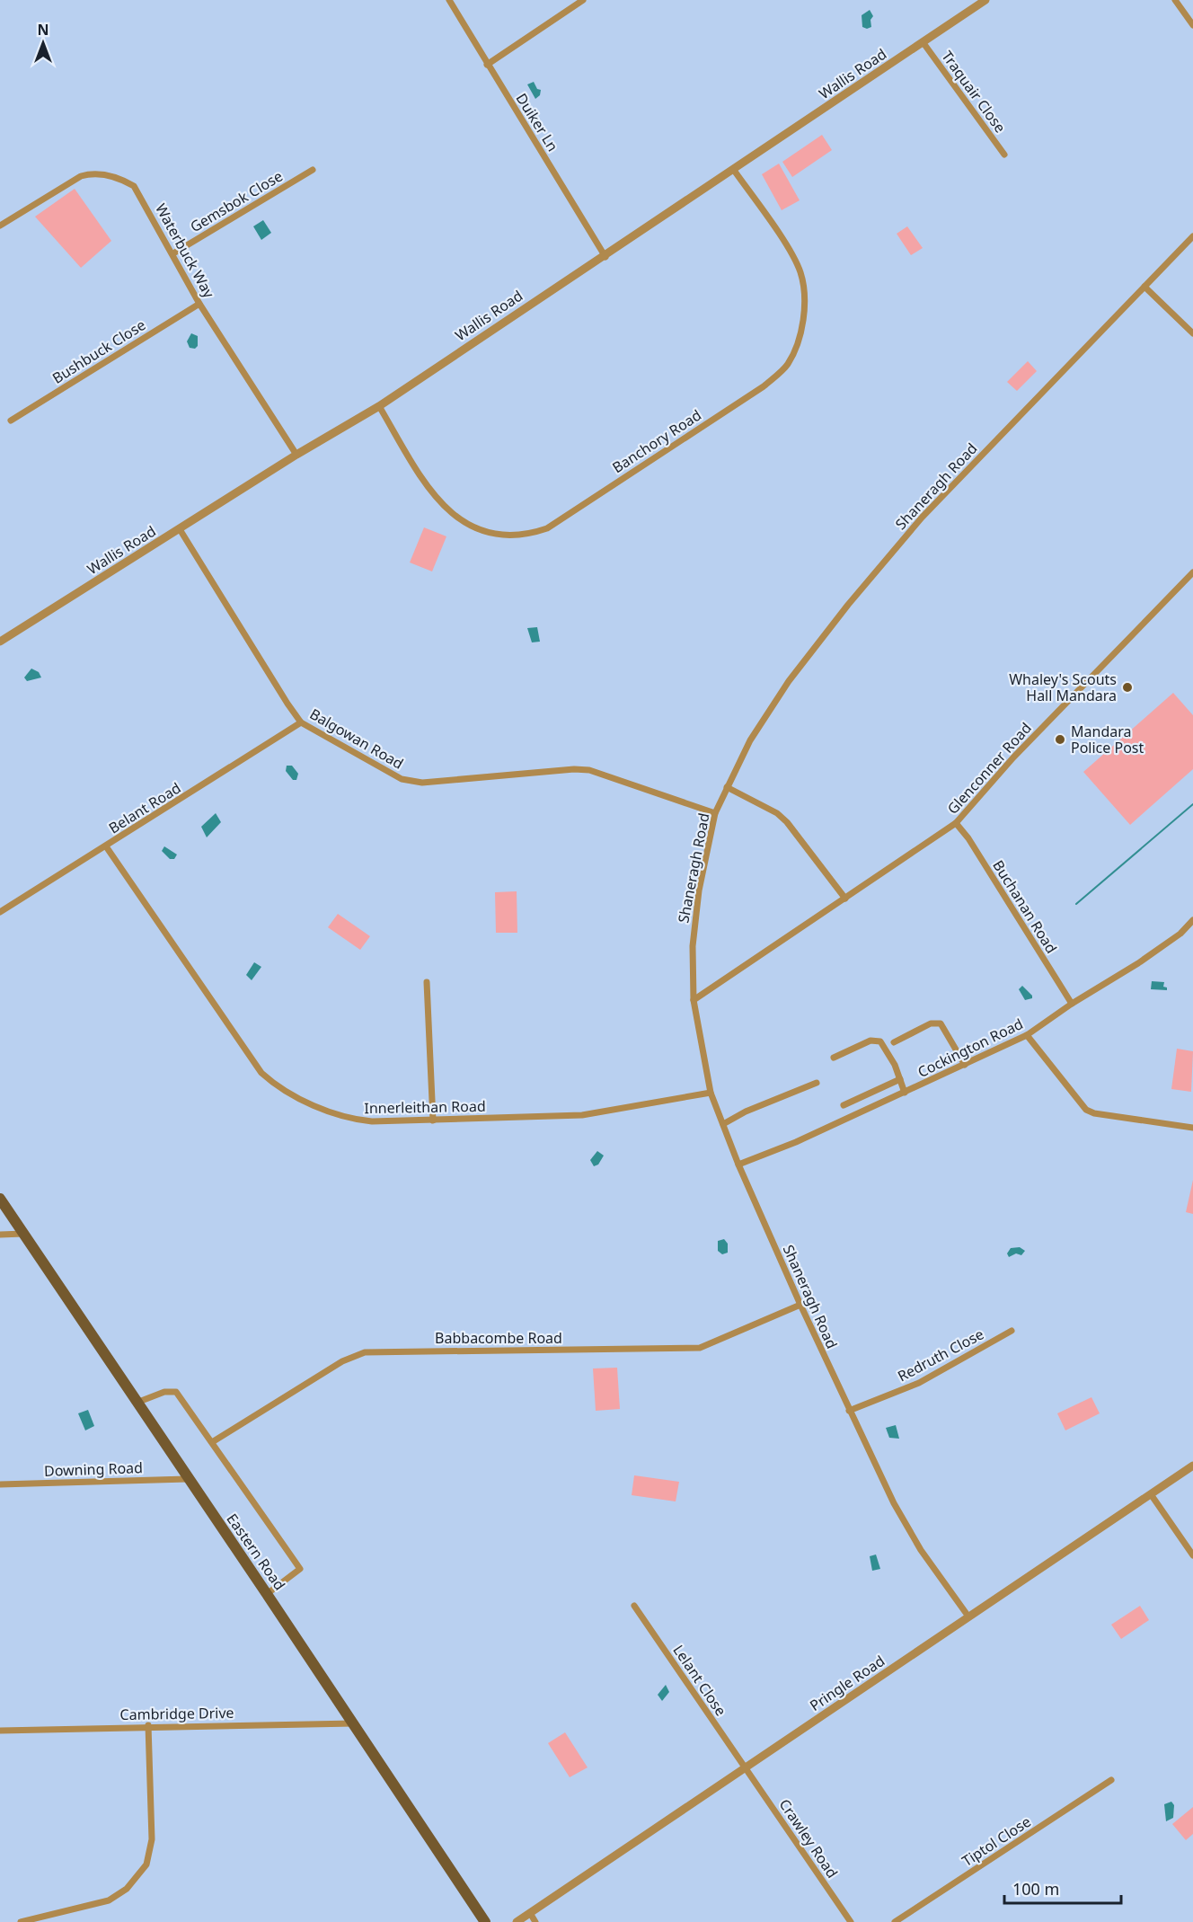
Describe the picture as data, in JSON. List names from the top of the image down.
{
  "streets": {
    "main road": ["Eastern Road"],
    "street": [
      "Wallis Road",
      "Traquair Close",
      "Duiker Ln",
      "Gemsbok Close",
      "Waterbuck Way",
      "Bushbuck Close",
      "Banchory Road",
      "Shaneragh Road",
      "Balgowan Road",
      "Glenconner Road",
      "Belant Road",
      "Buchanan Road",
      "Cockington Road",
      "Innerleithan Road",
      "Babbacombe Road",
      "Redruth Close",
      "Downing Road",
      "Lelant Close",
      "Pringle Road",
      "Cambridge Drive",
      "Crawley Road",
      "Tiptol Close"
    ]
  },
  "crossings": [
    ["Wallis Road", "Traquair Close"],
    ["Wallis Road", "Duiker Ln"],
    ["Wallis Road", "Waterbuck Way"],
    ["Wallis Road", "Banchory Road"],
    ["Wallis Road", "Balgowan Road"],
    ["Gemsbok Close", "Waterbuck Way"],
    ["Waterbuck Way", "Bushbuck Close"],
    ["Shaneragh Road", "Balgowan Road"],
    ["Shaneragh Road", "Glenconner Road"],
    ["Shaneragh Road", "Cockington Road"],
    ["Shaneragh Road", "Innerleithan Road"],
    ["Shaneragh Road", "Babbacombe Road"],
    ["Shaneragh Road", "Redruth Close"],
    ["Shaneragh Road", "Pringle Road"],
    ["Balgowan Road", "Belant Road"],
    ["Glenconner Road", "Buchanan Road"],
    ["Belant Road", "Innerleithan Road"],
    ["Buchanan Road", "Cockington Road"],
    ["Downing Road", "Eastern Road"],
    ["Eastern Road", "Cambridge Drive"],
    ["Lelant Close", "Pringle Road"],
    ["Lelant Close", "Crawley Road"],
    ["Pringle Road", "Crawley Road"]
  ],
  "places": ["Whaley's Scouts Hall Mandara", "Mandara Police Post"],
  "scale_bar": "100 m",
  "north": "top"
}
